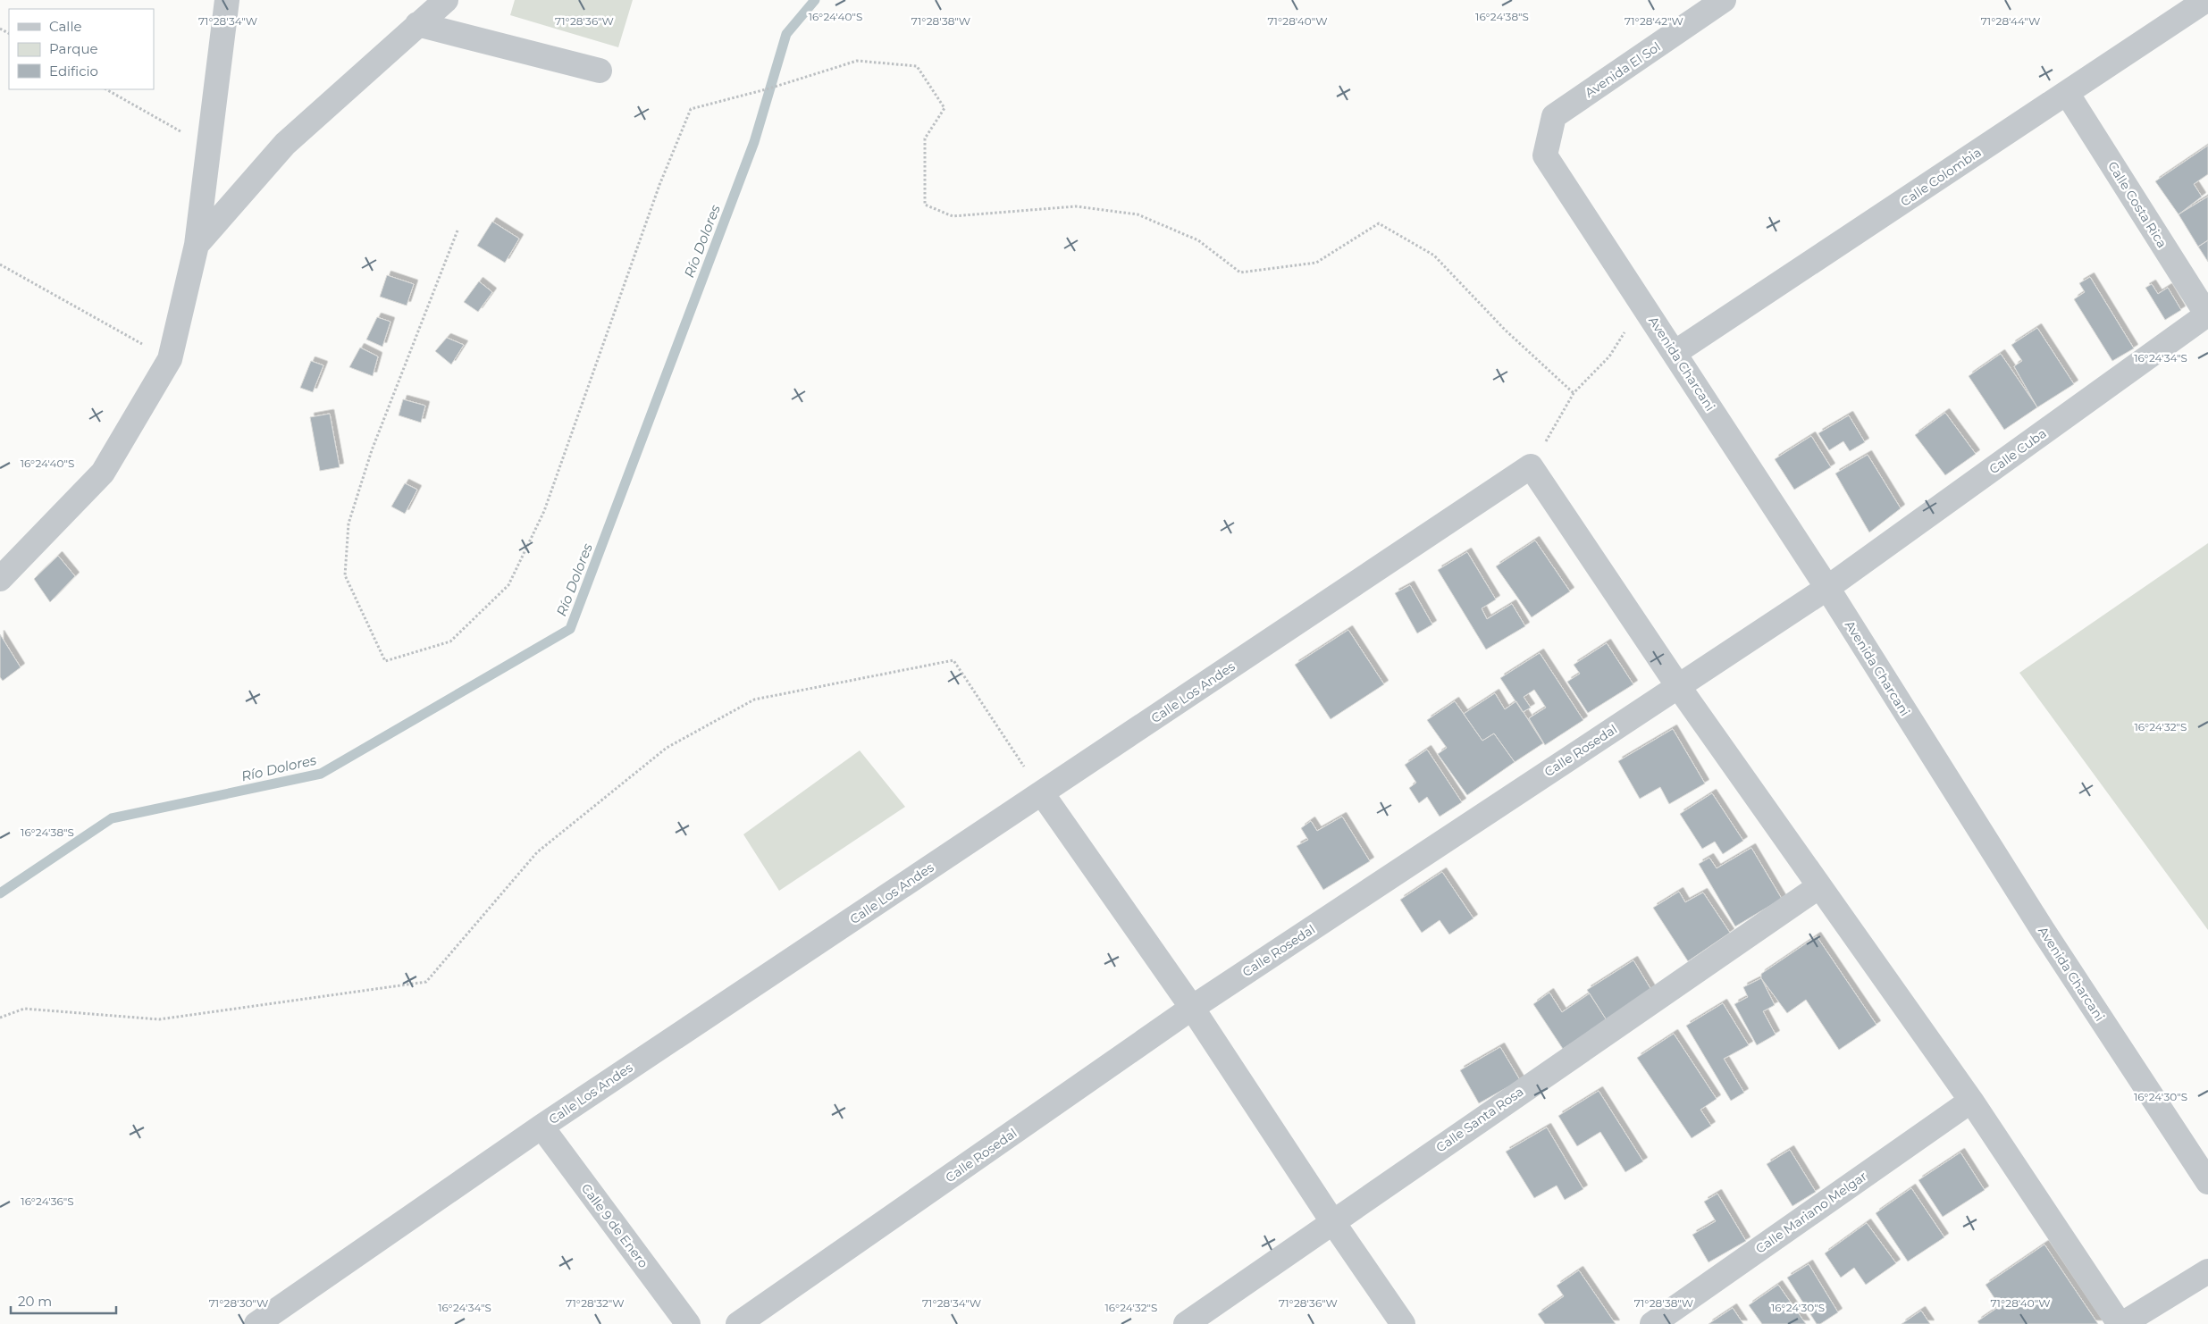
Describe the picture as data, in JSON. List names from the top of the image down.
{
  "streets": {
    "street": [
      "Avenida El Sol",
      "Calle Colombia",
      "Calle Costa Rica",
      "Avenida Charcani",
      "Calle Cuba",
      "Calle Los Andes",
      "Calle Rosedal",
      "Calle Santa Rosa",
      "Calle Mariano Melgar",
      "Calle 9 de Enero"
    ]
  },
  "crossings": [
    ["Avenida El Sol", "Avenida Charcani"],
    ["Calle Colombia", "Calle Costa Rica"],
    ["Calle Colombia", "Avenida Charcani"],
    ["Calle Costa Rica", "Calle Cuba"],
    ["Avenida Charcani", "Calle Cuba"],
    ["Avenida Charcani", "Calle Rosedal"],
    ["Calle Cuba", "Calle Rosedal"],
    ["Calle Los Andes", "Calle 9 de Enero"]
  ],
  "water": ["Río Dolores"],
  "legend": ["Calle", "Parque", "Edificio"],
  "scale_bar": "20 m",
  "coordinates": [
    "16°24'40\"S",
    "16°24'38\"S",
    "71°28'34\"W",
    "71°28'36\"W",
    "71°28'38\"W",
    "71°28'40\"W",
    "71°28'42\"W",
    "71°28'44\"W",
    "16°24'34\"S",
    "16°24'32\"S",
    "16°24'30\"S",
    "16°24'36\"S",
    "71°28'30\"W",
    "71°28'32\"W"
  ]
}
